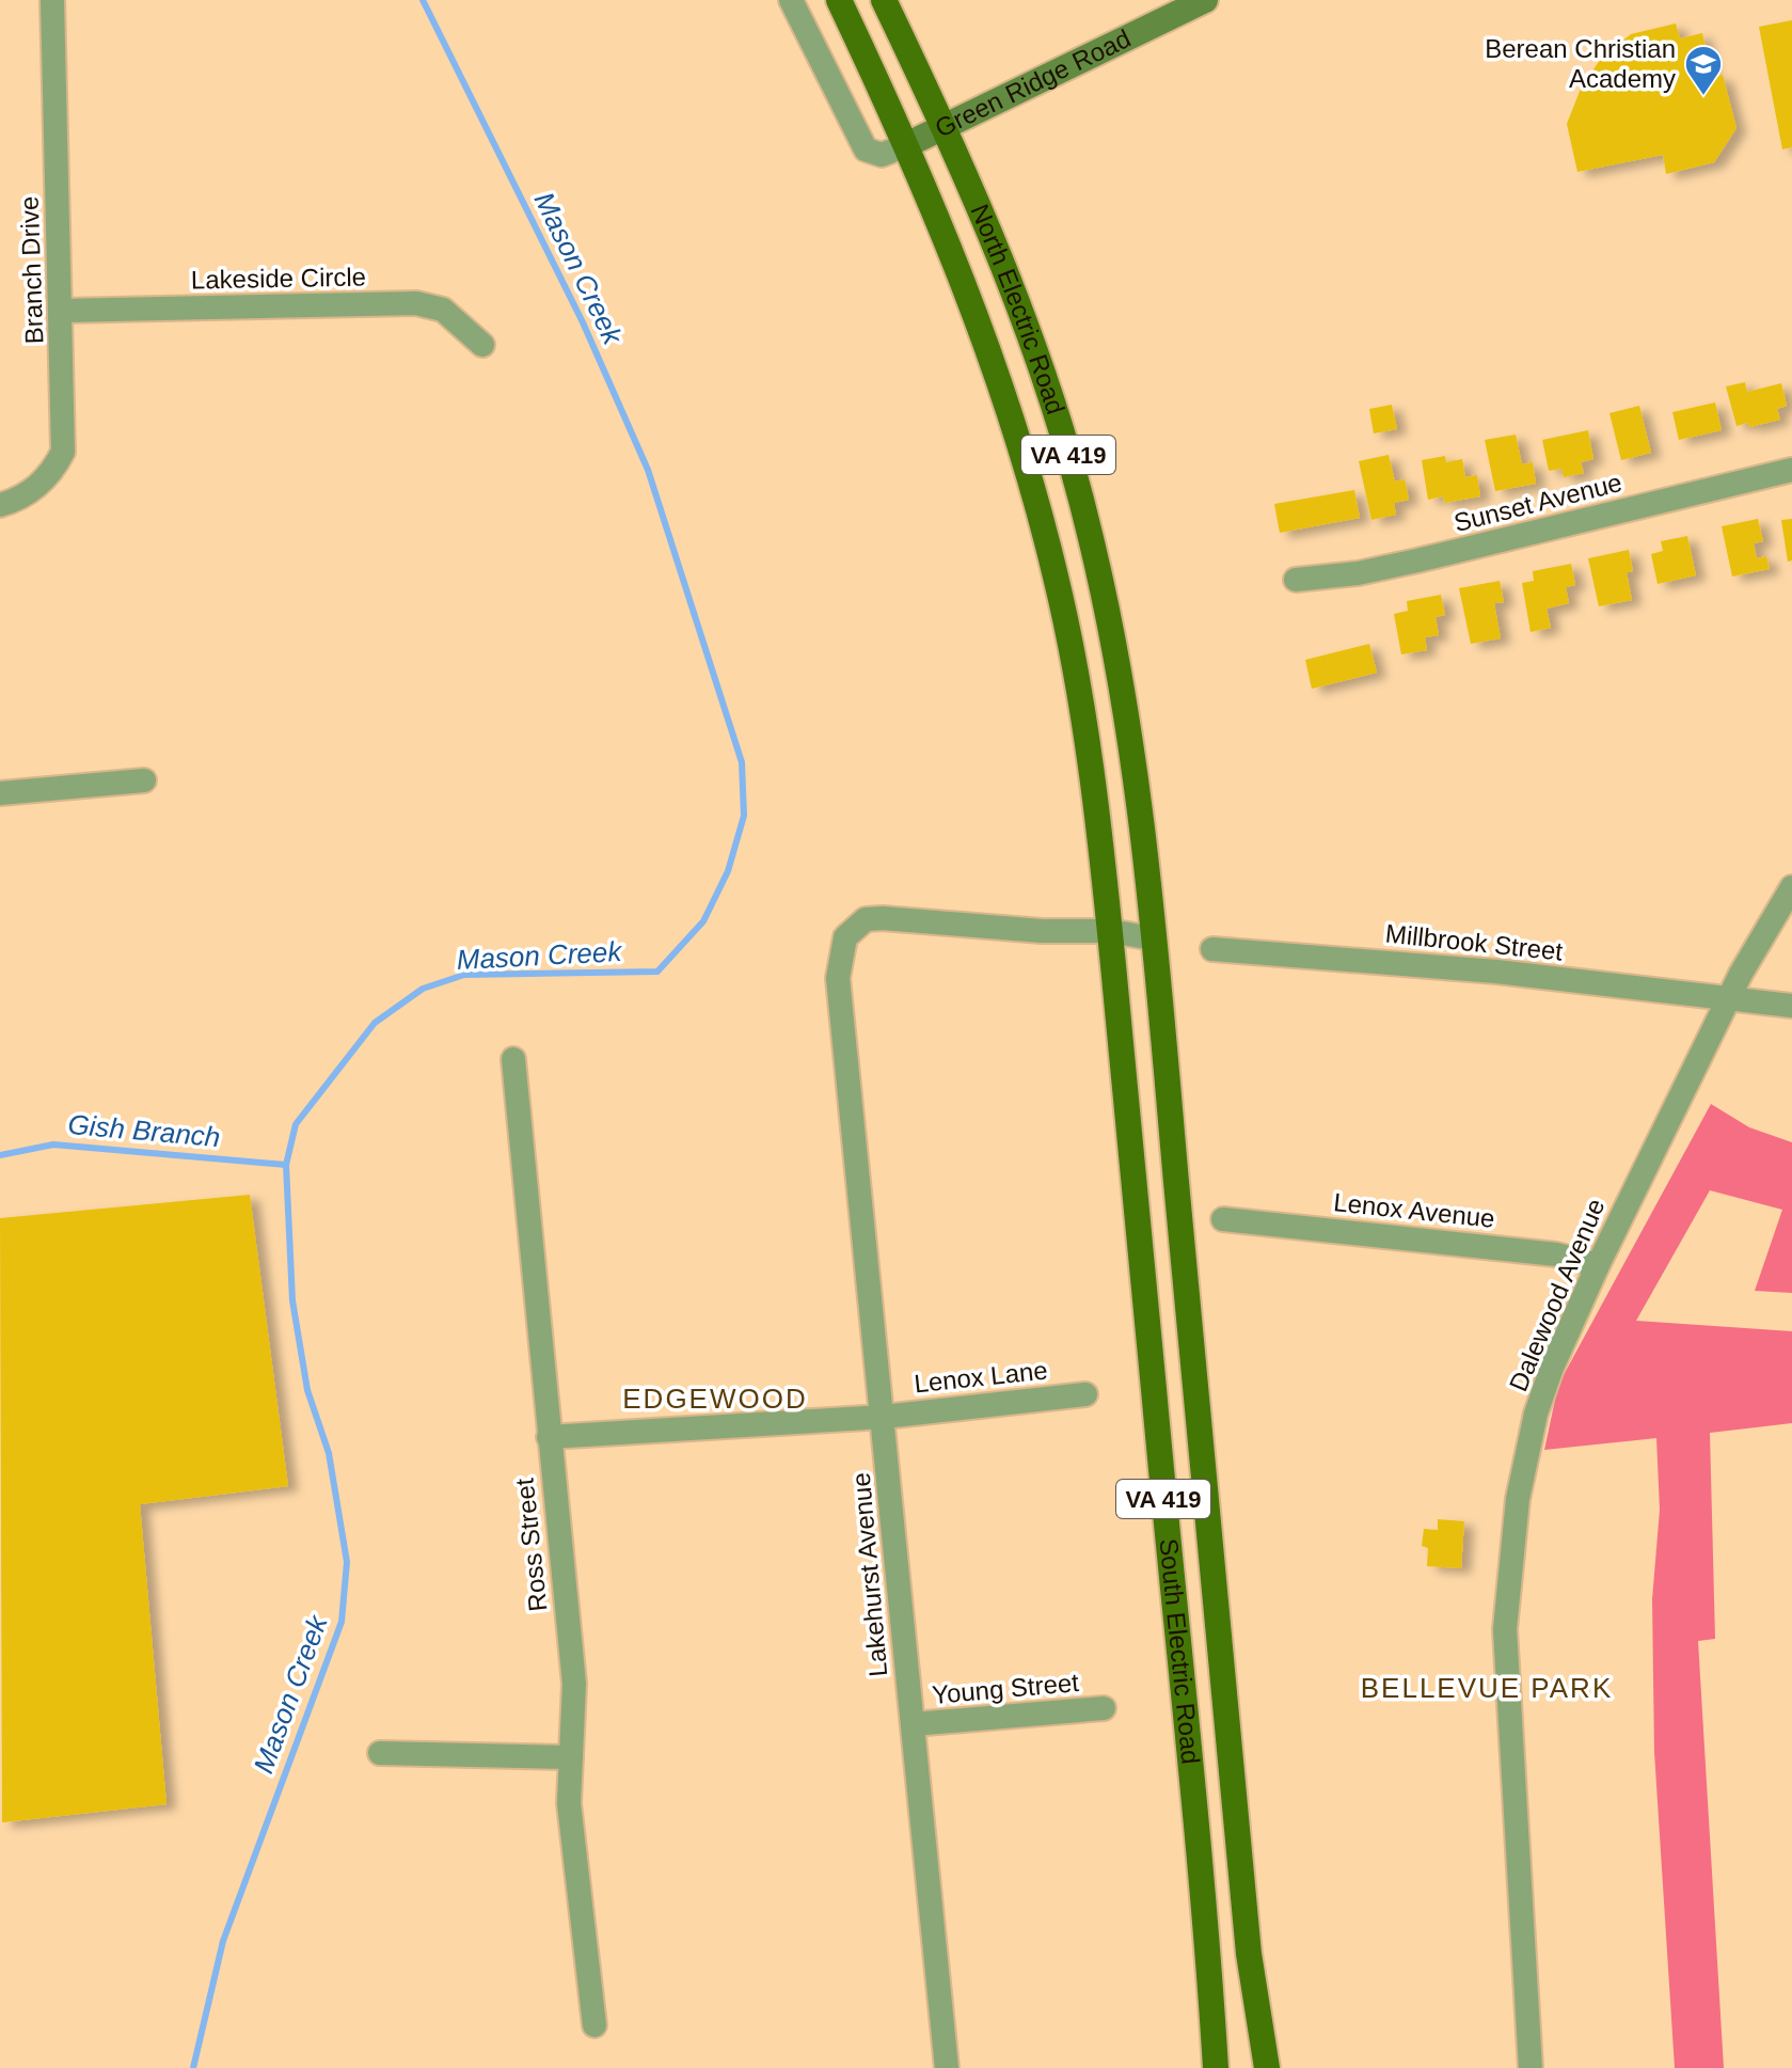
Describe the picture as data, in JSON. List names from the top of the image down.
{
  "streets": {
    "main road": ["North Electric Road", "VA 419", "South Electric Road"],
    "street": [
      "Green Ridge Road",
      "Branch Drive",
      "Lakeside Circle",
      "Sunset Avenue",
      "Millbrook Street",
      "Lenox Avenue",
      "Dalewood Avenue",
      "Lenox Lane",
      "Ross Street",
      "Lakehurst Avenue",
      "Young Street"
    ]
  },
  "crossings": [
    ["Green Ridge Road", "North Electric Road"],
    ["Branch Drive", "Lakeside Circle"],
    ["North Electric Road", "Lakehurst Avenue"],
    ["North Electric Road", "South Electric Road"],
    ["Millbrook Street", "Dalewood Avenue"],
    ["Lenox Avenue", "Dalewood Avenue"],
    ["Lenox Lane", "Lakehurst Avenue"],
    ["Lakehurst Avenue", "South Electric Road"],
    ["Lakehurst Avenue", "Young Street"]
  ],
  "districts": ["EDGEWOOD", "BELLEVUE PARK"],
  "water": ["Mason Creek", "Gish Branch"],
  "places": {
    "school or university": ["Berean Christian Academy"]
  }
}
